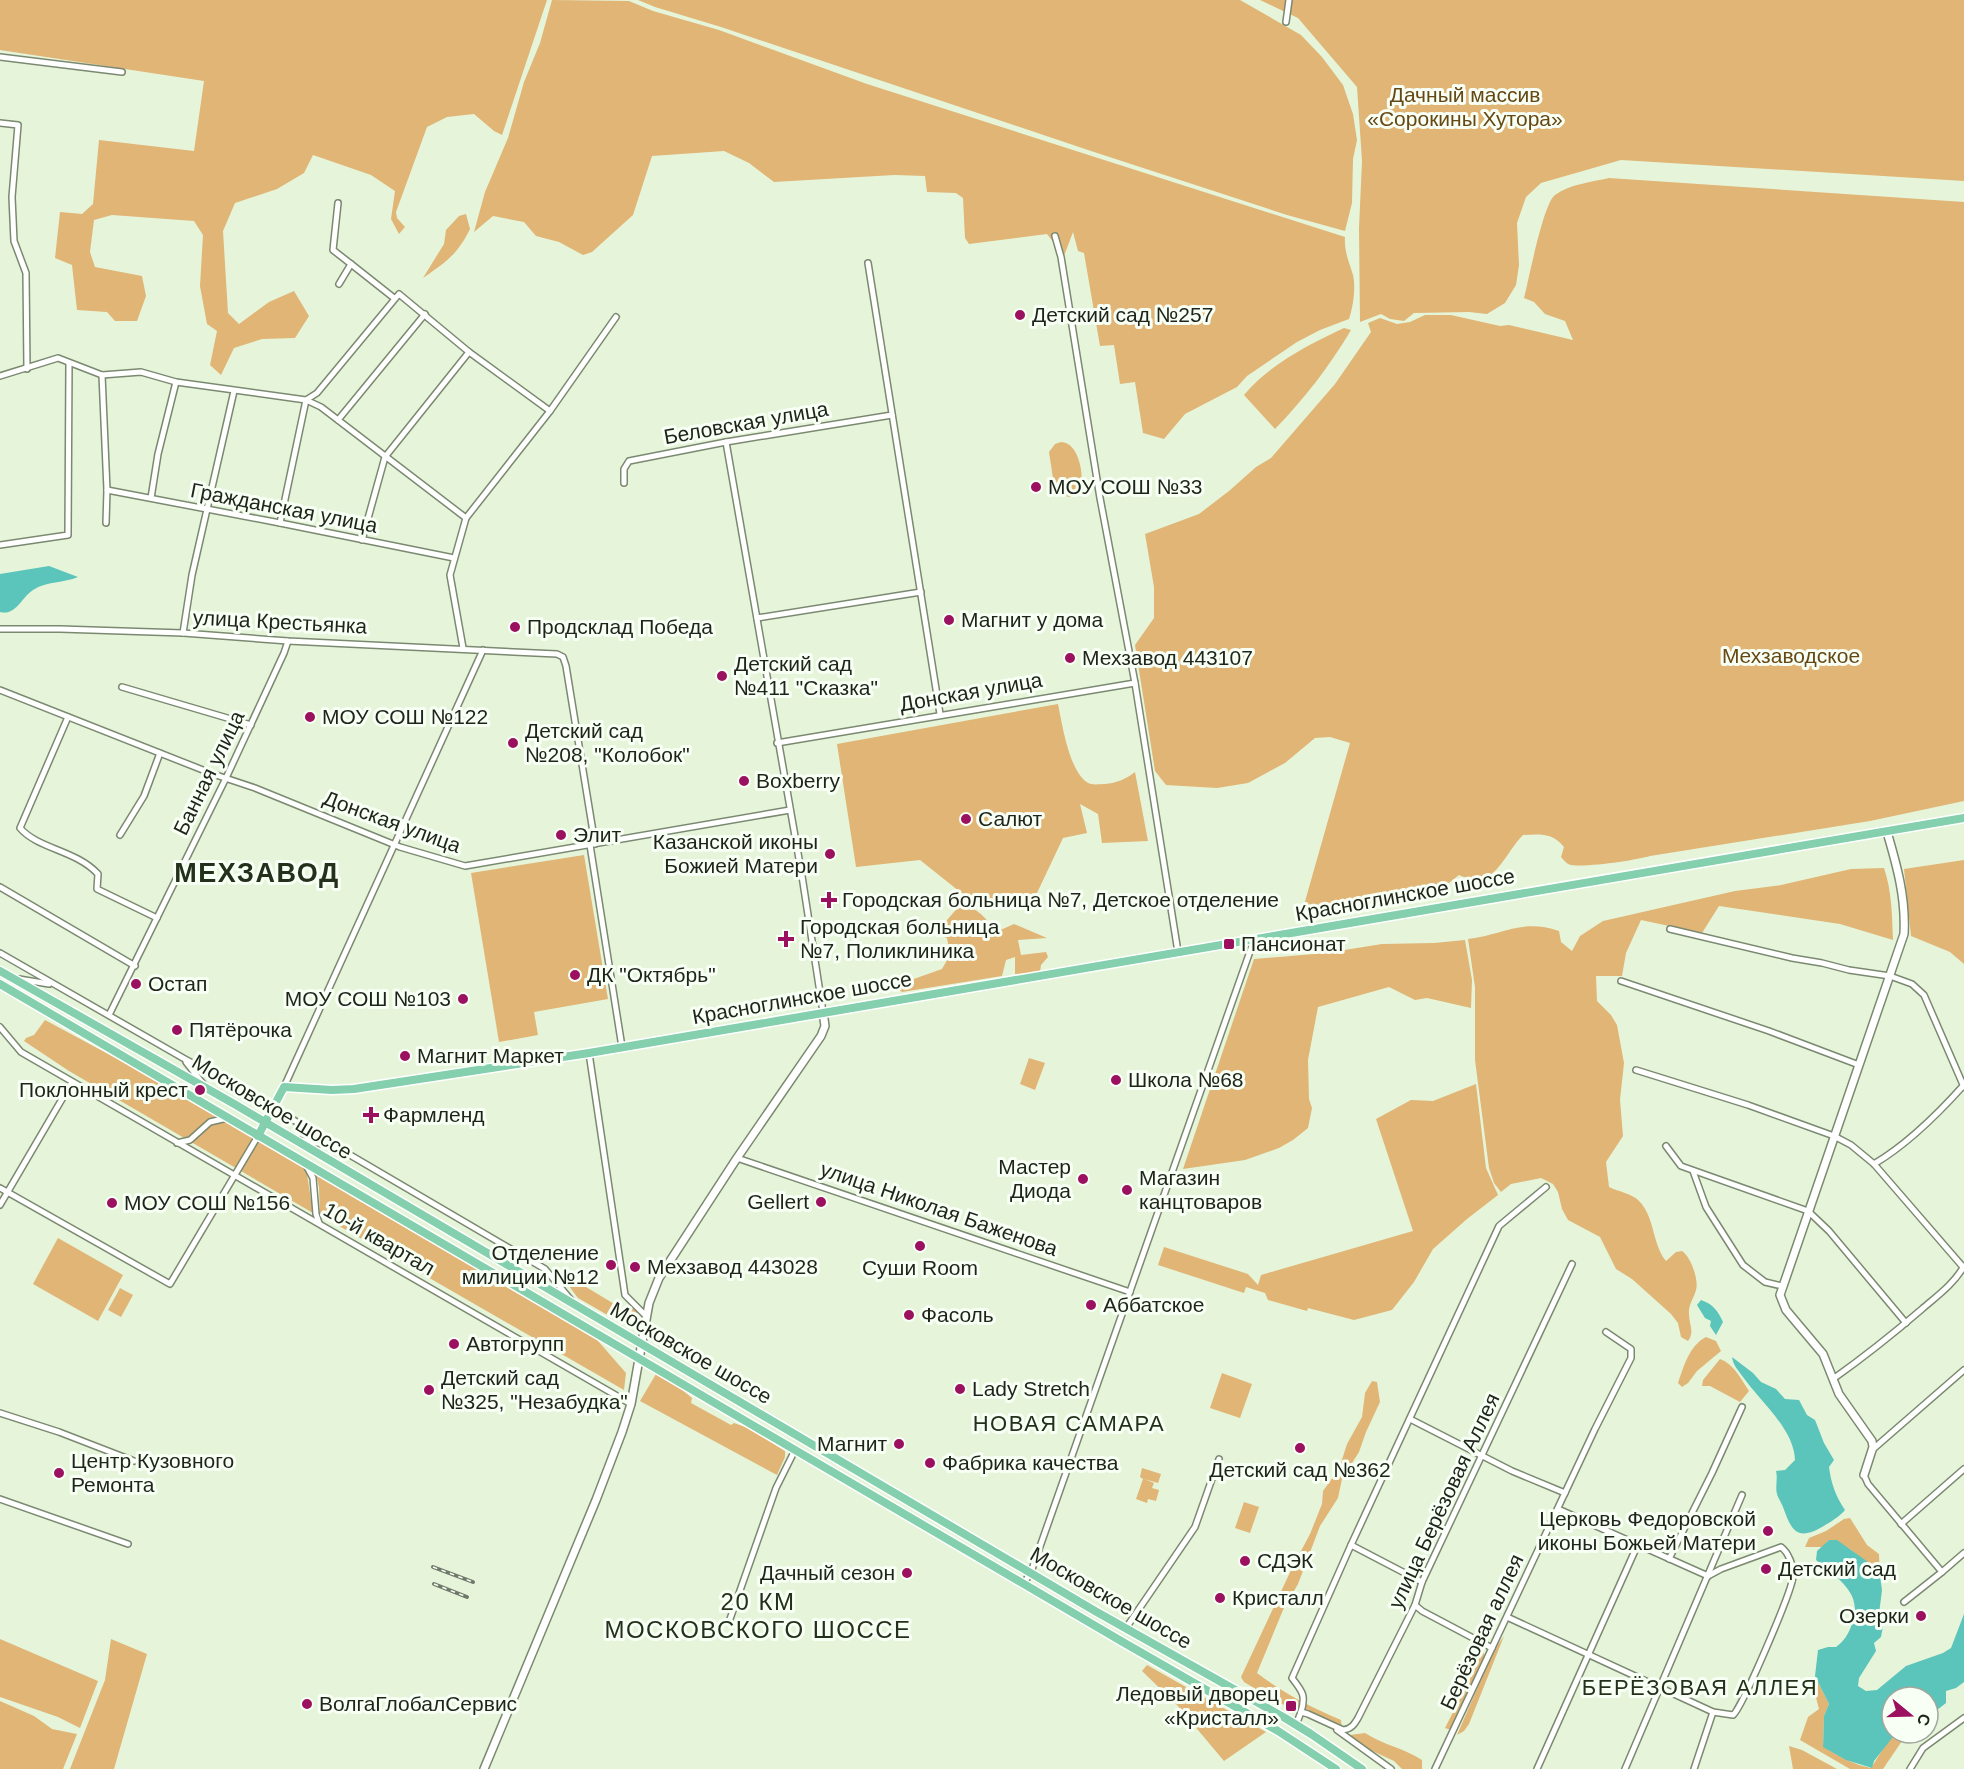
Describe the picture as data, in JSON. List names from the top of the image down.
{
  "streets": {
    "main road": ["Красноглинское шоссе", "Московское шоссе"],
    "street": [
      "Беловская улица",
      "Гражданская улица",
      "улица Крестьянка",
      "Донская улица",
      "Банная улица",
      "улица Николая Баженова",
      "10-й квартал",
      "улица Берёзовая Аллея",
      "Берёзовая аллея"
    ]
  },
  "crossings": [
    ["улица Крестьянка", "Донская улица"],
    ["улица Крестьянка", "Банная улица"],
    ["Донская улица", "Банная улица"]
  ],
  "districts": [
    "МЕХЗАВОД",
    "НОВАЯ САМАРА",
    "20 КМ МОСКОВСКОГО ШОССЕ",
    "БЕРЁЗОВАЯ АЛЛЕЯ"
  ],
  "parks": ["Дачный массив «Сорокины Хутора»", "Мехзаводское"],
  "places": {
    "other": [
      "Детский сад №257",
      "МОУ СОШ №33",
      "Магнит у дома",
      "Продсклад Победа",
      "Мехзавод 443107",
      "Детский сад №411 \"Сказка\"",
      "МОУ СОШ №122",
      "Детский сад №208, \"Колобок\"",
      "Boxberry",
      "Салют",
      "Элит",
      "Казанской иконы Божией Матери",
      "ДК \"Октябрь\"",
      "Остап",
      "МОУ СОШ №103",
      "Пятёрочка",
      "Магнит Маркет",
      "Школа №68",
      "Поклонный крест",
      "Мастер Диода",
      "Магазин канцтоваров",
      "Gellert",
      "МОУ СОШ №156",
      "Суши Room",
      "Отделение милиции №12",
      "Мехзавод 443028",
      "Аббатское",
      "Фасоль",
      "Автогрупп",
      "Lady Stretch",
      "Детский сад №325, \"Незабудка\"",
      "Магнит",
      "Детский сад №362",
      "Фабрика качества",
      "Центр Кузовного Ремонта",
      "Церковь Федоровской иконы Божьей Матери",
      "СДЭК",
      "Детский сад",
      "Дачный сезон",
      "Кристалл",
      "Озерки",
      "ВолгаГлобалСервис"
    ],
    "health": ["Городская больница №7, Детское отделение", "Городская больница №7, Поликлиника", "Фармленд"],
    "transit": ["Пансионат", "Ледовый дворец «Кристалл»"]
  },
  "north": "right"
}
